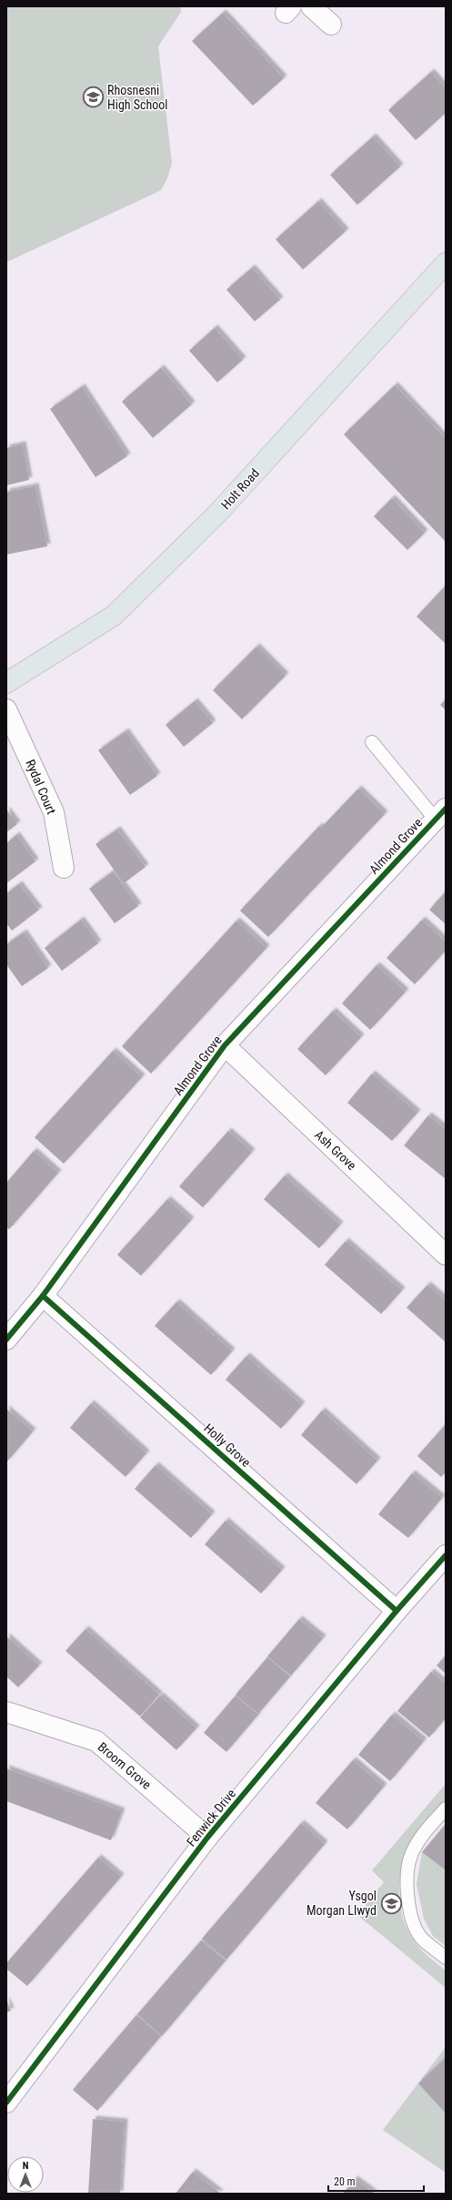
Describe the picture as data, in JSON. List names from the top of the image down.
{
  "streets": {
    "main road": ["Holt Road"],
    "street": [
      "Rydal Court",
      "Almond Grove",
      "Ash Grove",
      "Holly Grove",
      "Broom Grove",
      "Fenwick Drive"
    ]
  },
  "crossings": [
    ["Almond Grove", "Ash Grove"],
    ["Almond Grove", "Holly Grove"],
    ["Holly Grove", "Fenwick Drive"],
    ["Broom Grove", "Fenwick Drive"]
  ],
  "places": {
    "school or university": ["Rhosnesni High School", "Ysgol Morgan Llwyd"]
  },
  "scale_bar": "20 m",
  "north": "top"
}
